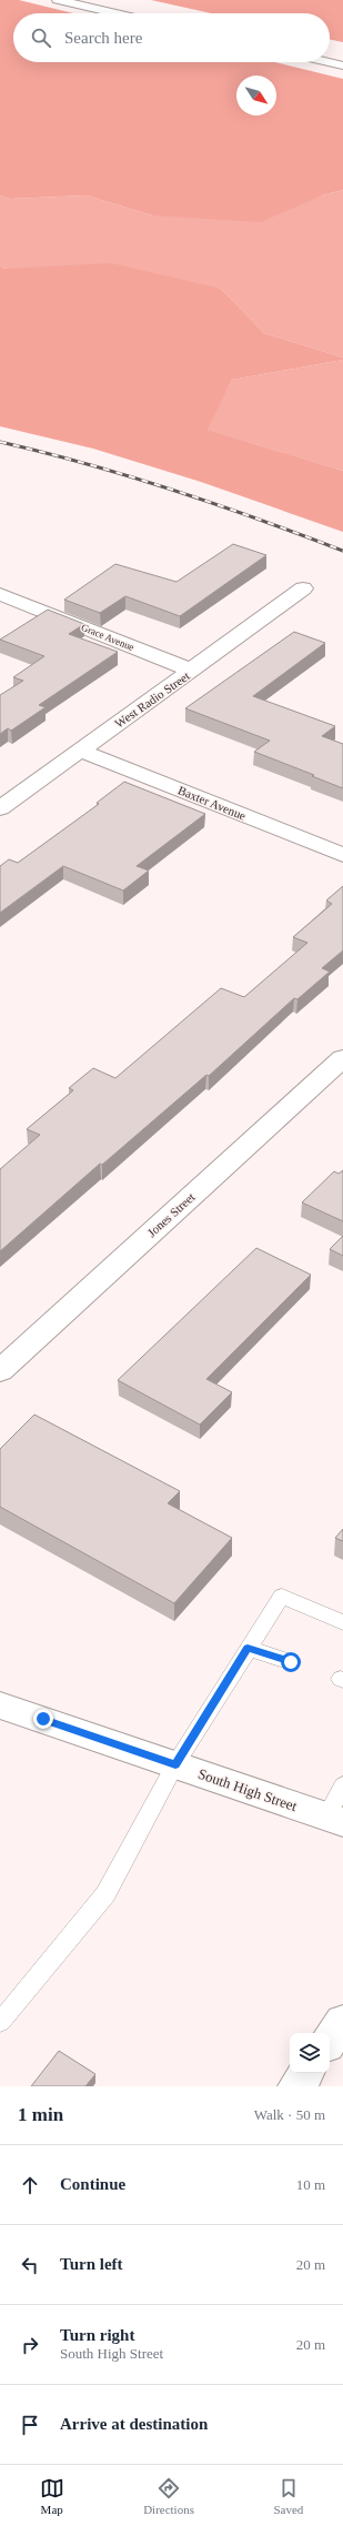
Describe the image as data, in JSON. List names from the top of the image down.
{
  "streets": {
    "street": [
      "Grace Avenue",
      "West Radio Street",
      "Baxter Avenue",
      "Jones Street",
      "South High Street"
    ]
  },
  "crossings": [
    ["Grace Avenue", "West Radio Street"],
    ["West Radio Street", "Baxter Avenue"]
  ],
  "north": "bottom right",
  "page": {
    "search": "Search here",
    "heading": ["1 min", "Walk · 50 m"],
    "list": [
      ["Continue", "10 m"],
      ["Turn left", "20 m"],
      ["Turn right", "South High Street", "20 m"],
      "Arrive at destination"
    ],
    "nav": ["Map", "Directions", "Saved"]
  }
}
